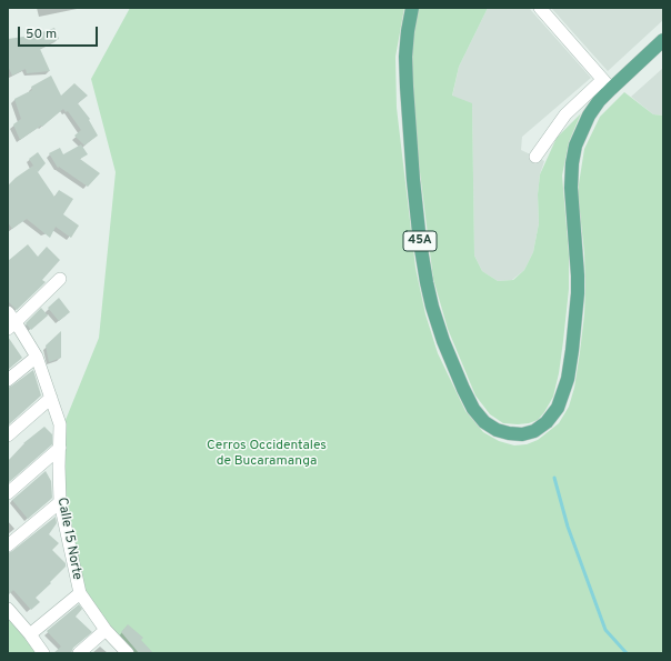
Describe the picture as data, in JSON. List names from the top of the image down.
{
  "streets": {
    "main road": ["45A"],
    "street": ["Calle 15 Norte"]
  },
  "parks": ["Cerros Occidentales de Bucaramanga"],
  "scale_bar": "50 m"
}
